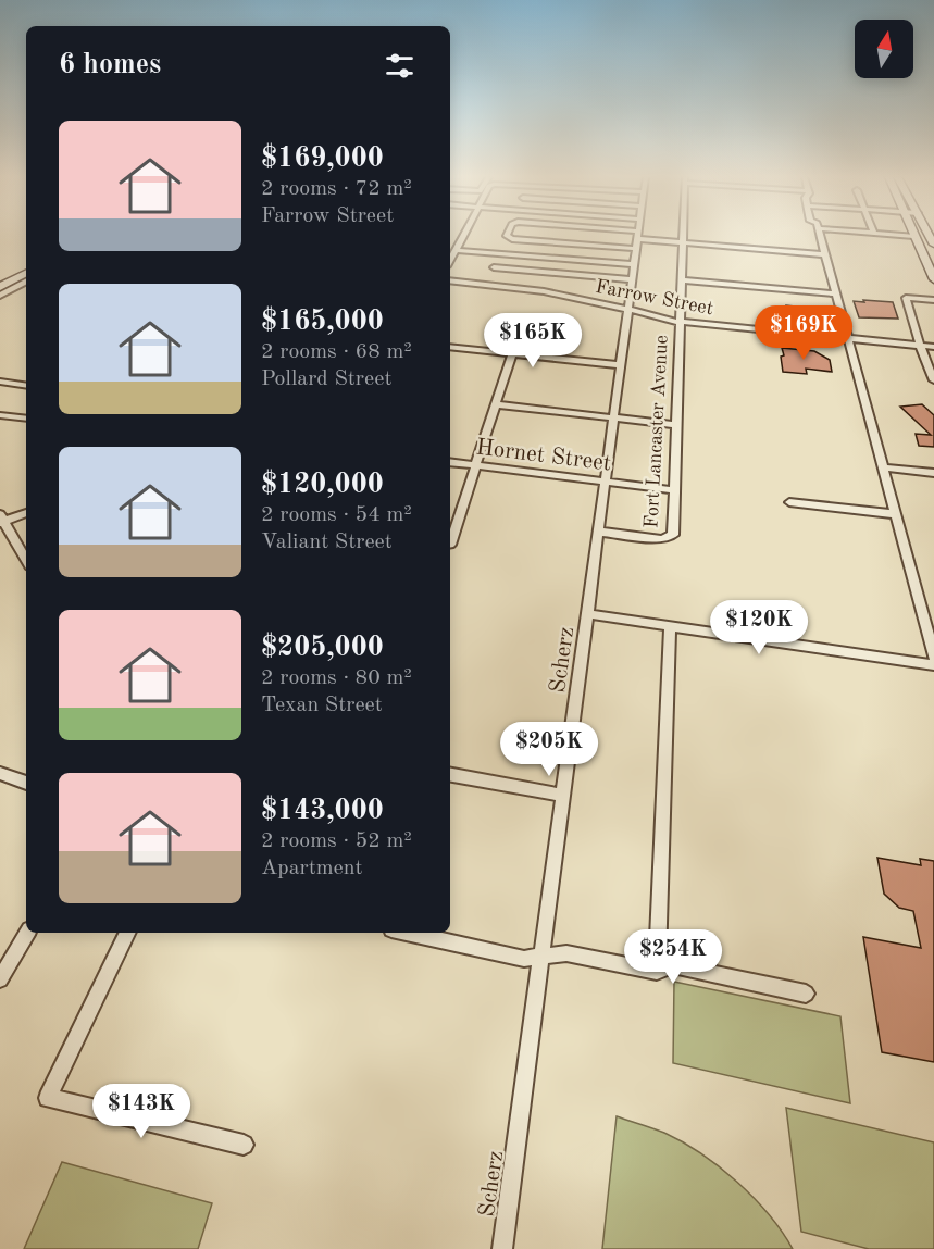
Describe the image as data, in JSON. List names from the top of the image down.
{
  "streets": {
    "street": [
      "Farrow Street",
      "Fort Lancaster Avenue",
      "Hornet Street",
      "Scherz"
    ]
  },
  "crossings": [
    ["Farrow Street", "Fort Lancaster Avenue"],
    ["Farrow Street", "Scherz"],
    ["Fort Lancaster Avenue", "Hornet Street"],
    ["Fort Lancaster Avenue", "Scherz"],
    ["Hornet Street", "Scherz"]
  ],
  "north": "top",
  "page": {
    "heading": "6 homes",
    "list": [
      {
        "name": "$169,000",
        "note": "2 rooms · 72 m² · Farrow Street"
      },
      {
        "name": "$165,000",
        "note": "2 rooms · 68 m² · Pollard Street"
      },
      {
        "name": "$120,000",
        "note": "2 rooms · 54 m² · Valiant Street"
      },
      {
        "name": "$205,000",
        "note": "2 rooms · 80 m² · Texan Street"
      },
      {
        "name": "$143,000",
        "note": "2 rooms · 52 m² · Apartment"
      }
    ],
    "price": [
      "$169K",
      "$165K",
      "$120K",
      "$205K",
      "$254K",
      "$143K"
    ]
  }
}
